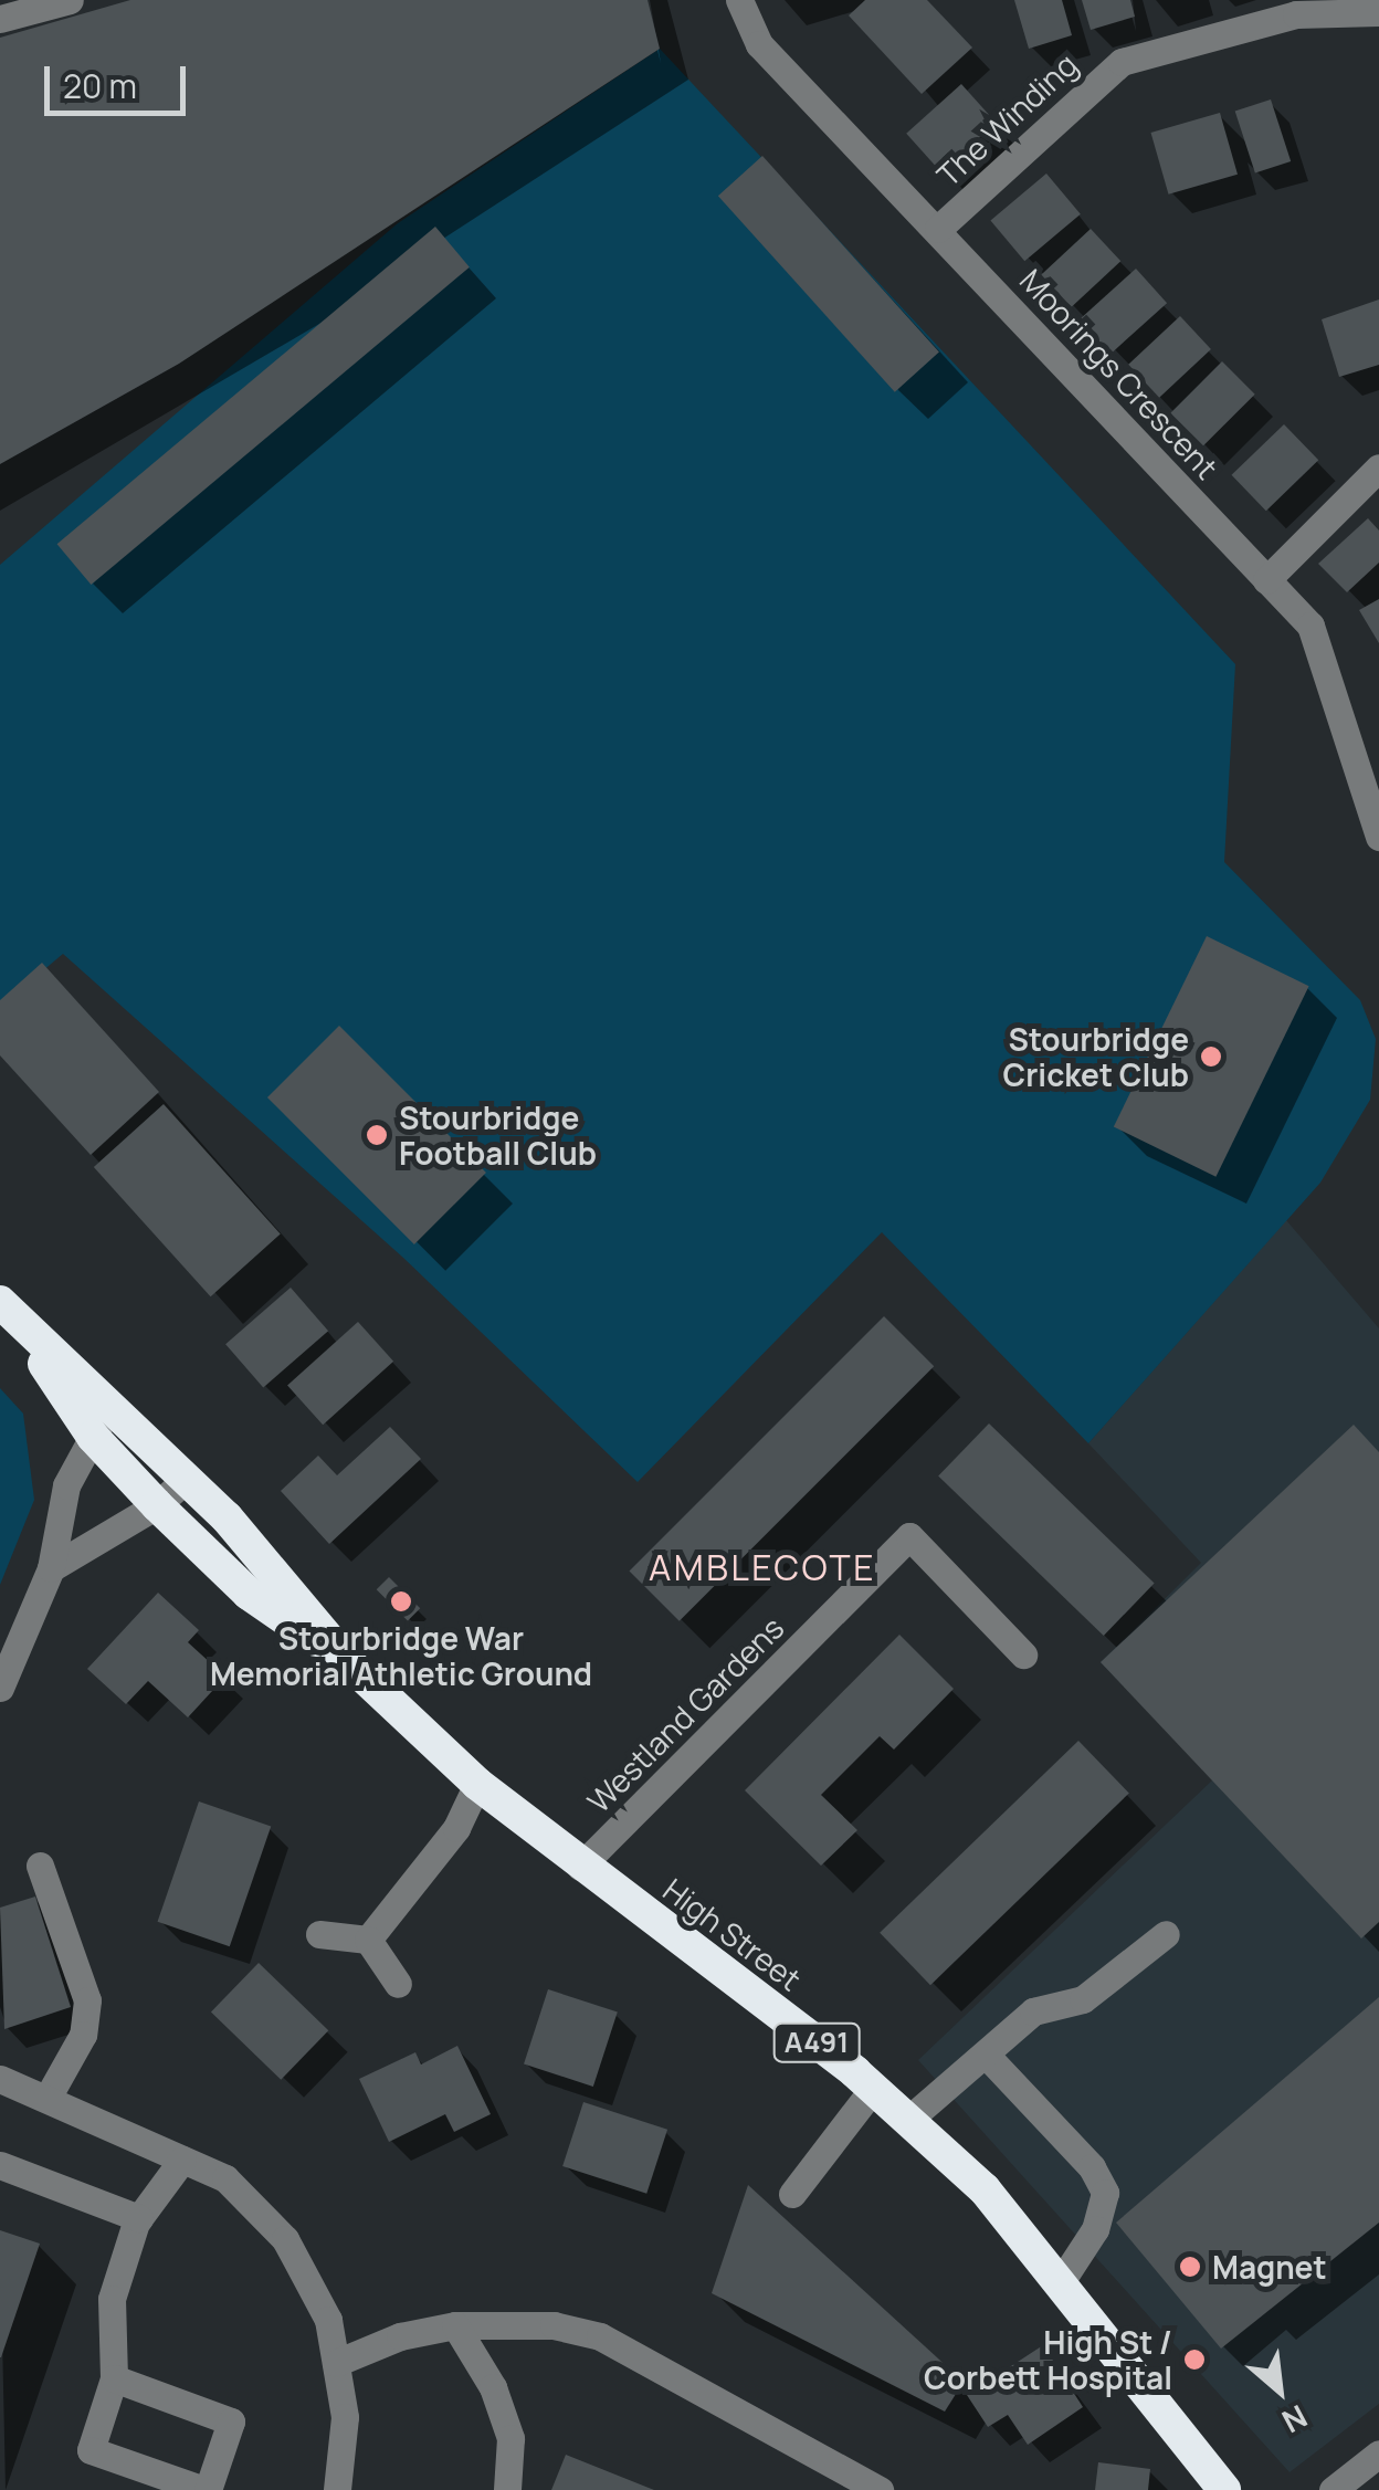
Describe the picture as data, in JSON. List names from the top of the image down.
{
  "streets": {
    "highway": ["High Street", "A491"],
    "street": ["The Winding", "Moorings Crescent", "Westland Gardens"]
  },
  "crossings": [
    ["The Winding", "Moorings Crescent"],
    ["Westland Gardens", "High Street"]
  ],
  "districts": ["AMBLECOTE"],
  "places": [
    "Stourbridge Cricket Club",
    "Stourbridge Football Club",
    "Stourbridge War Memorial Athletic Ground",
    "Magnet",
    "High St / Corbett Hospital"
  ],
  "scale_bar": "20 m",
  "north": "bottom right"
}
